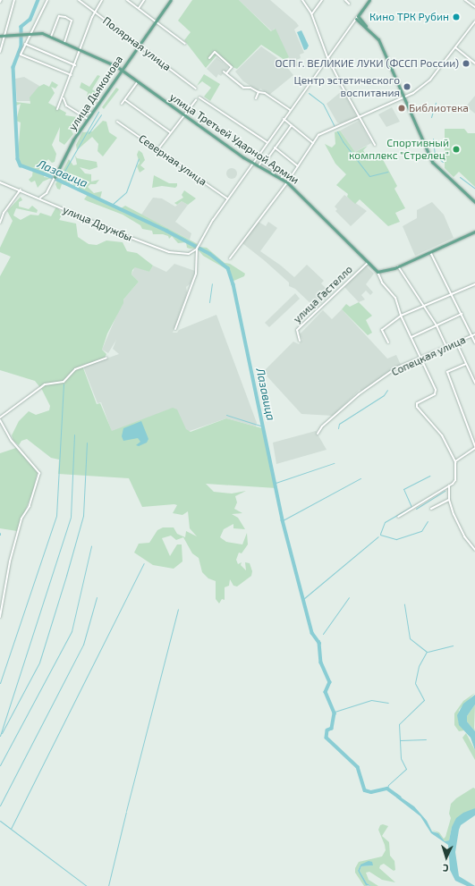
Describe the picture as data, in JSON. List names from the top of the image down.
{
  "streets": {
    "main road": ["улица Дьяконова", "улица Третьей Ударной Армии"],
    "street": [
      "Полярная улица",
      "Северная улица",
      "улица Дружбы",
      "улица Гастелло",
      "Сопецкая улица"
    ]
  },
  "crossings": [
    ["Полярная улица", "улица Дьяконова"],
    ["улица Дьяконова", "улица Третьей Ударной Армии"],
    ["улица Дьяконова", "улица Дружбы"],
    ["улица Третьей Ударной Армии", "улица Гастелло"],
    ["улица Третьей Ударной Армии", "Сопецкая улица"]
  ],
  "water": ["Лазавица"],
  "places": [
    "Кино ТРК Рубин",
    "ОСП г. ВЕЛИКИЕ ЛУКИ (ФССП России)",
    "Центр эстетического воспитания",
    "Библиотека",
    "Спортивный комплекс \"Стрелец\""
  ],
  "north": "bottom"
}
